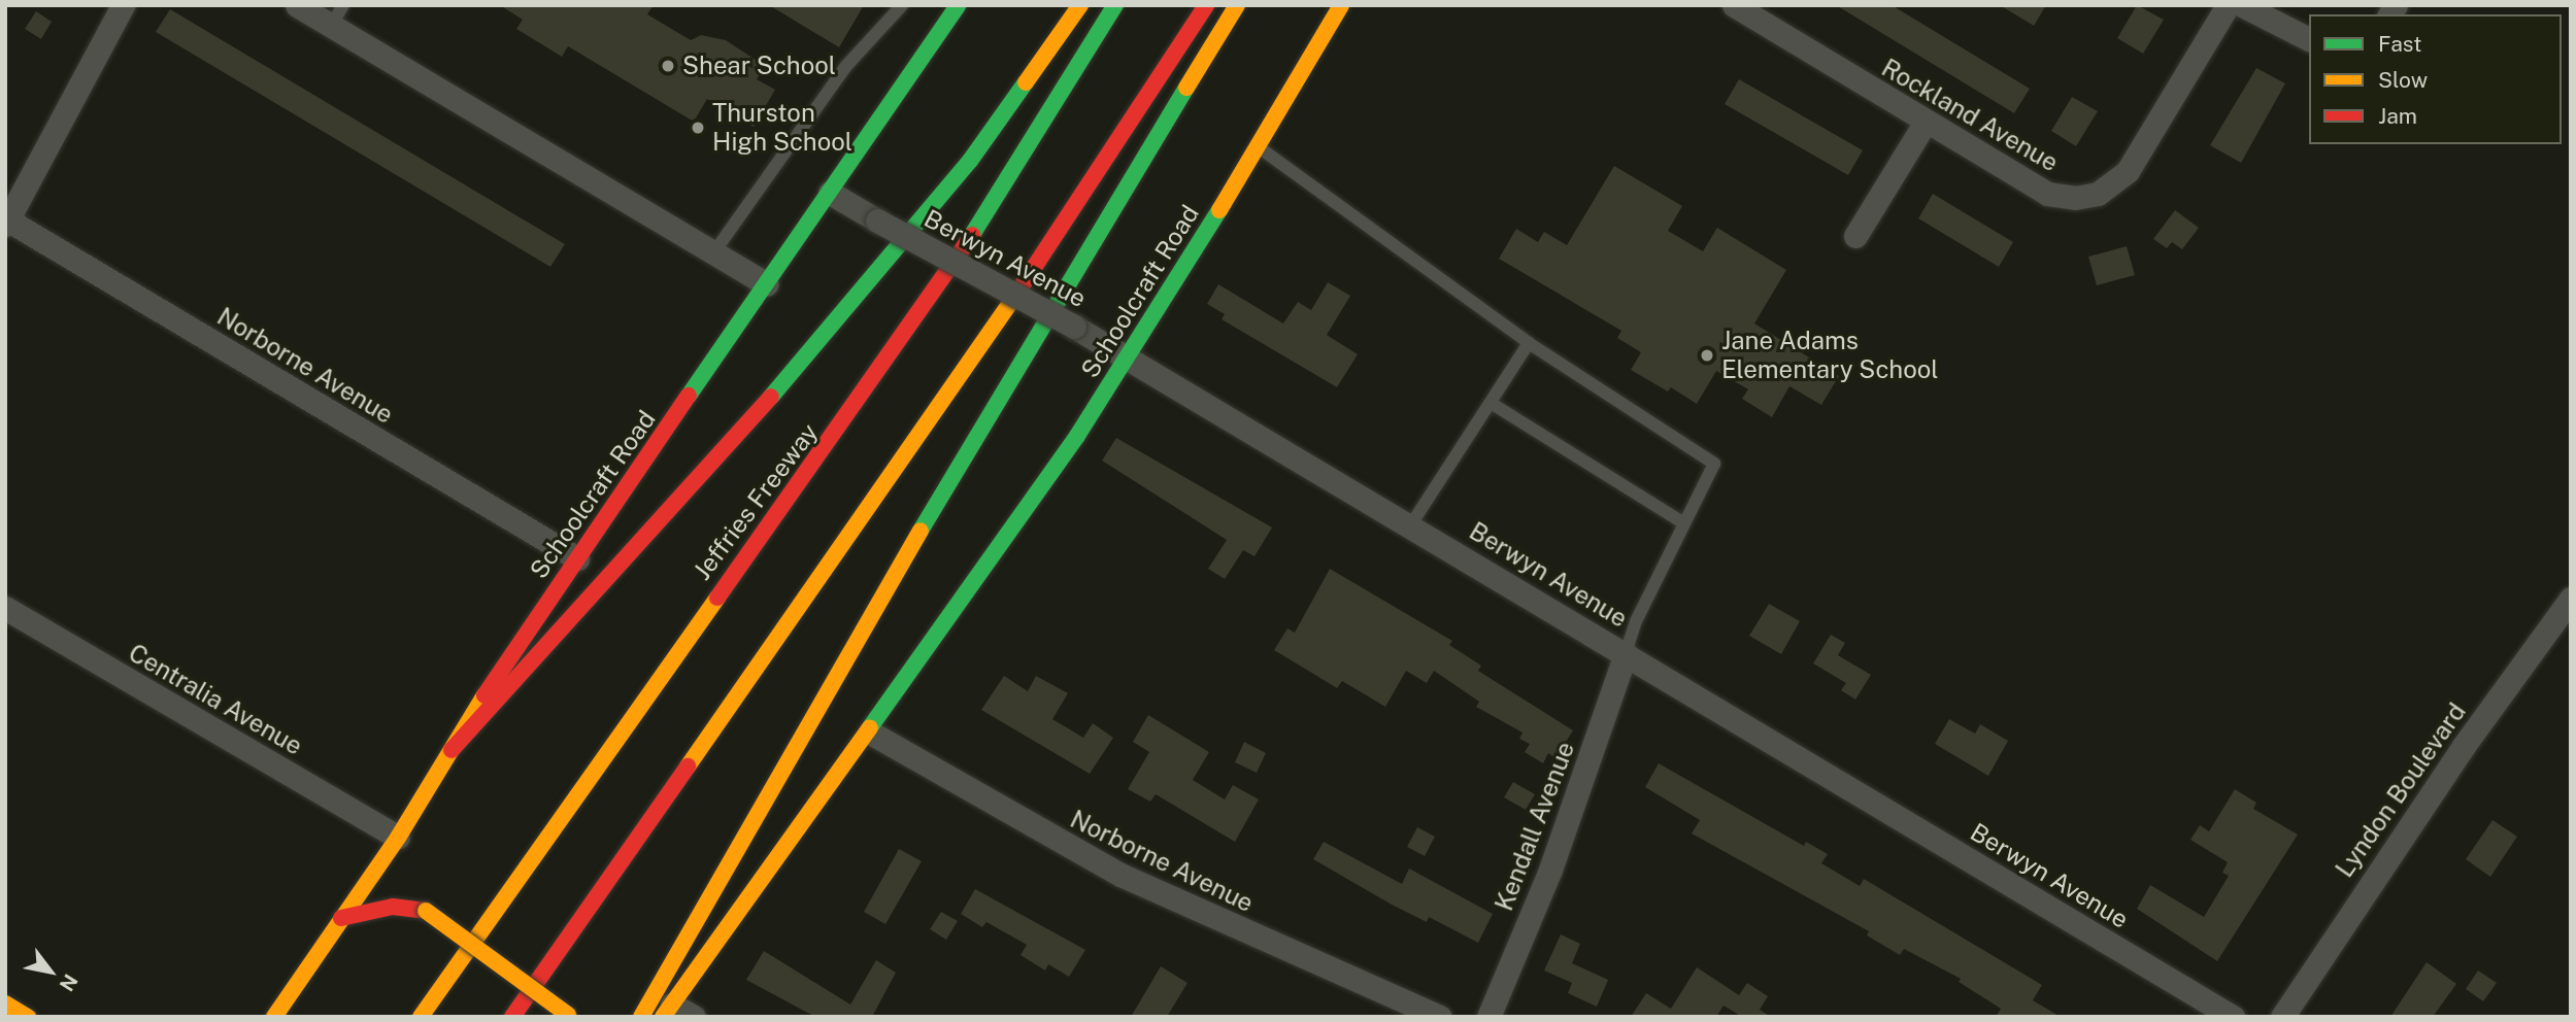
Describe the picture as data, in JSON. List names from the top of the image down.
{
  "streets": {
    "main road": ["Schoolcraft Road", "Jeffries Freeway"],
    "street": [
      "Rockland Avenue",
      "Berwyn Avenue",
      "Norborne Avenue",
      "Centralia Avenue",
      "Lyndon Boulevard",
      "Kendall Avenue"
    ]
  },
  "crossings": [
    ["Berwyn Avenue", "Schoolcraft Road"],
    ["Berwyn Avenue", "Kendall Avenue"],
    ["Schoolcraft Road", "Norborne Avenue"],
    ["Schoolcraft Road", "Centralia Avenue"]
  ],
  "places": ["Shear School", "Thurston High School", "Jane Adams Elementary School"],
  "legend": ["Fast", "Slow", "Jam"],
  "north": "bottom right"
}
